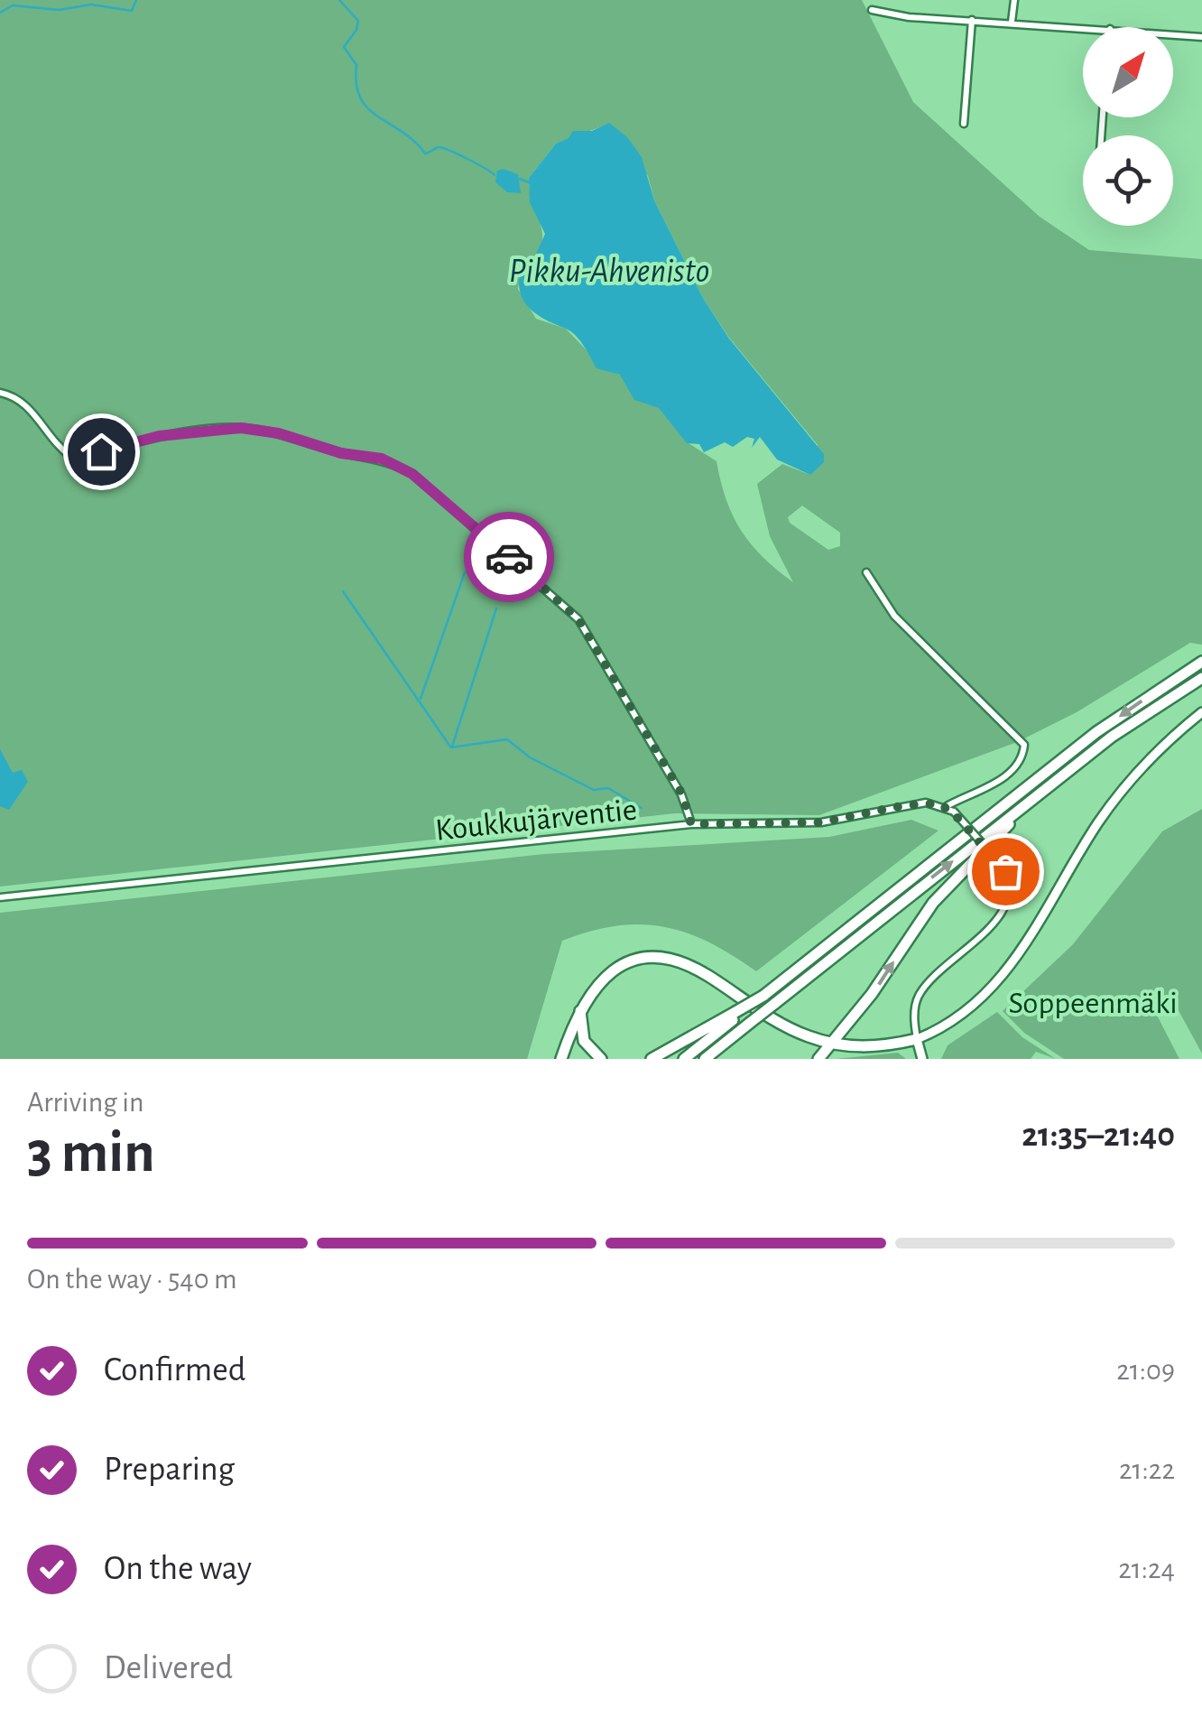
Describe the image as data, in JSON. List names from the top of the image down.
{
  "streets": {
    "street": ["Koukkujärventie"]
  },
  "water": ["Pikku-Ahvenisto"],
  "parks": ["Soppeenmäki"],
  "north": "top right",
  "page": {
    "heading": ["3 min", "Arriving in", "21:35–21:40"],
    "bar": "On the way · 540 m",
    "list": [
      ["Confirmed", "21:09"],
      ["Preparing", "21:22"],
      ["On the way", "21:24"],
      "Delivered"
    ]
  }
}
